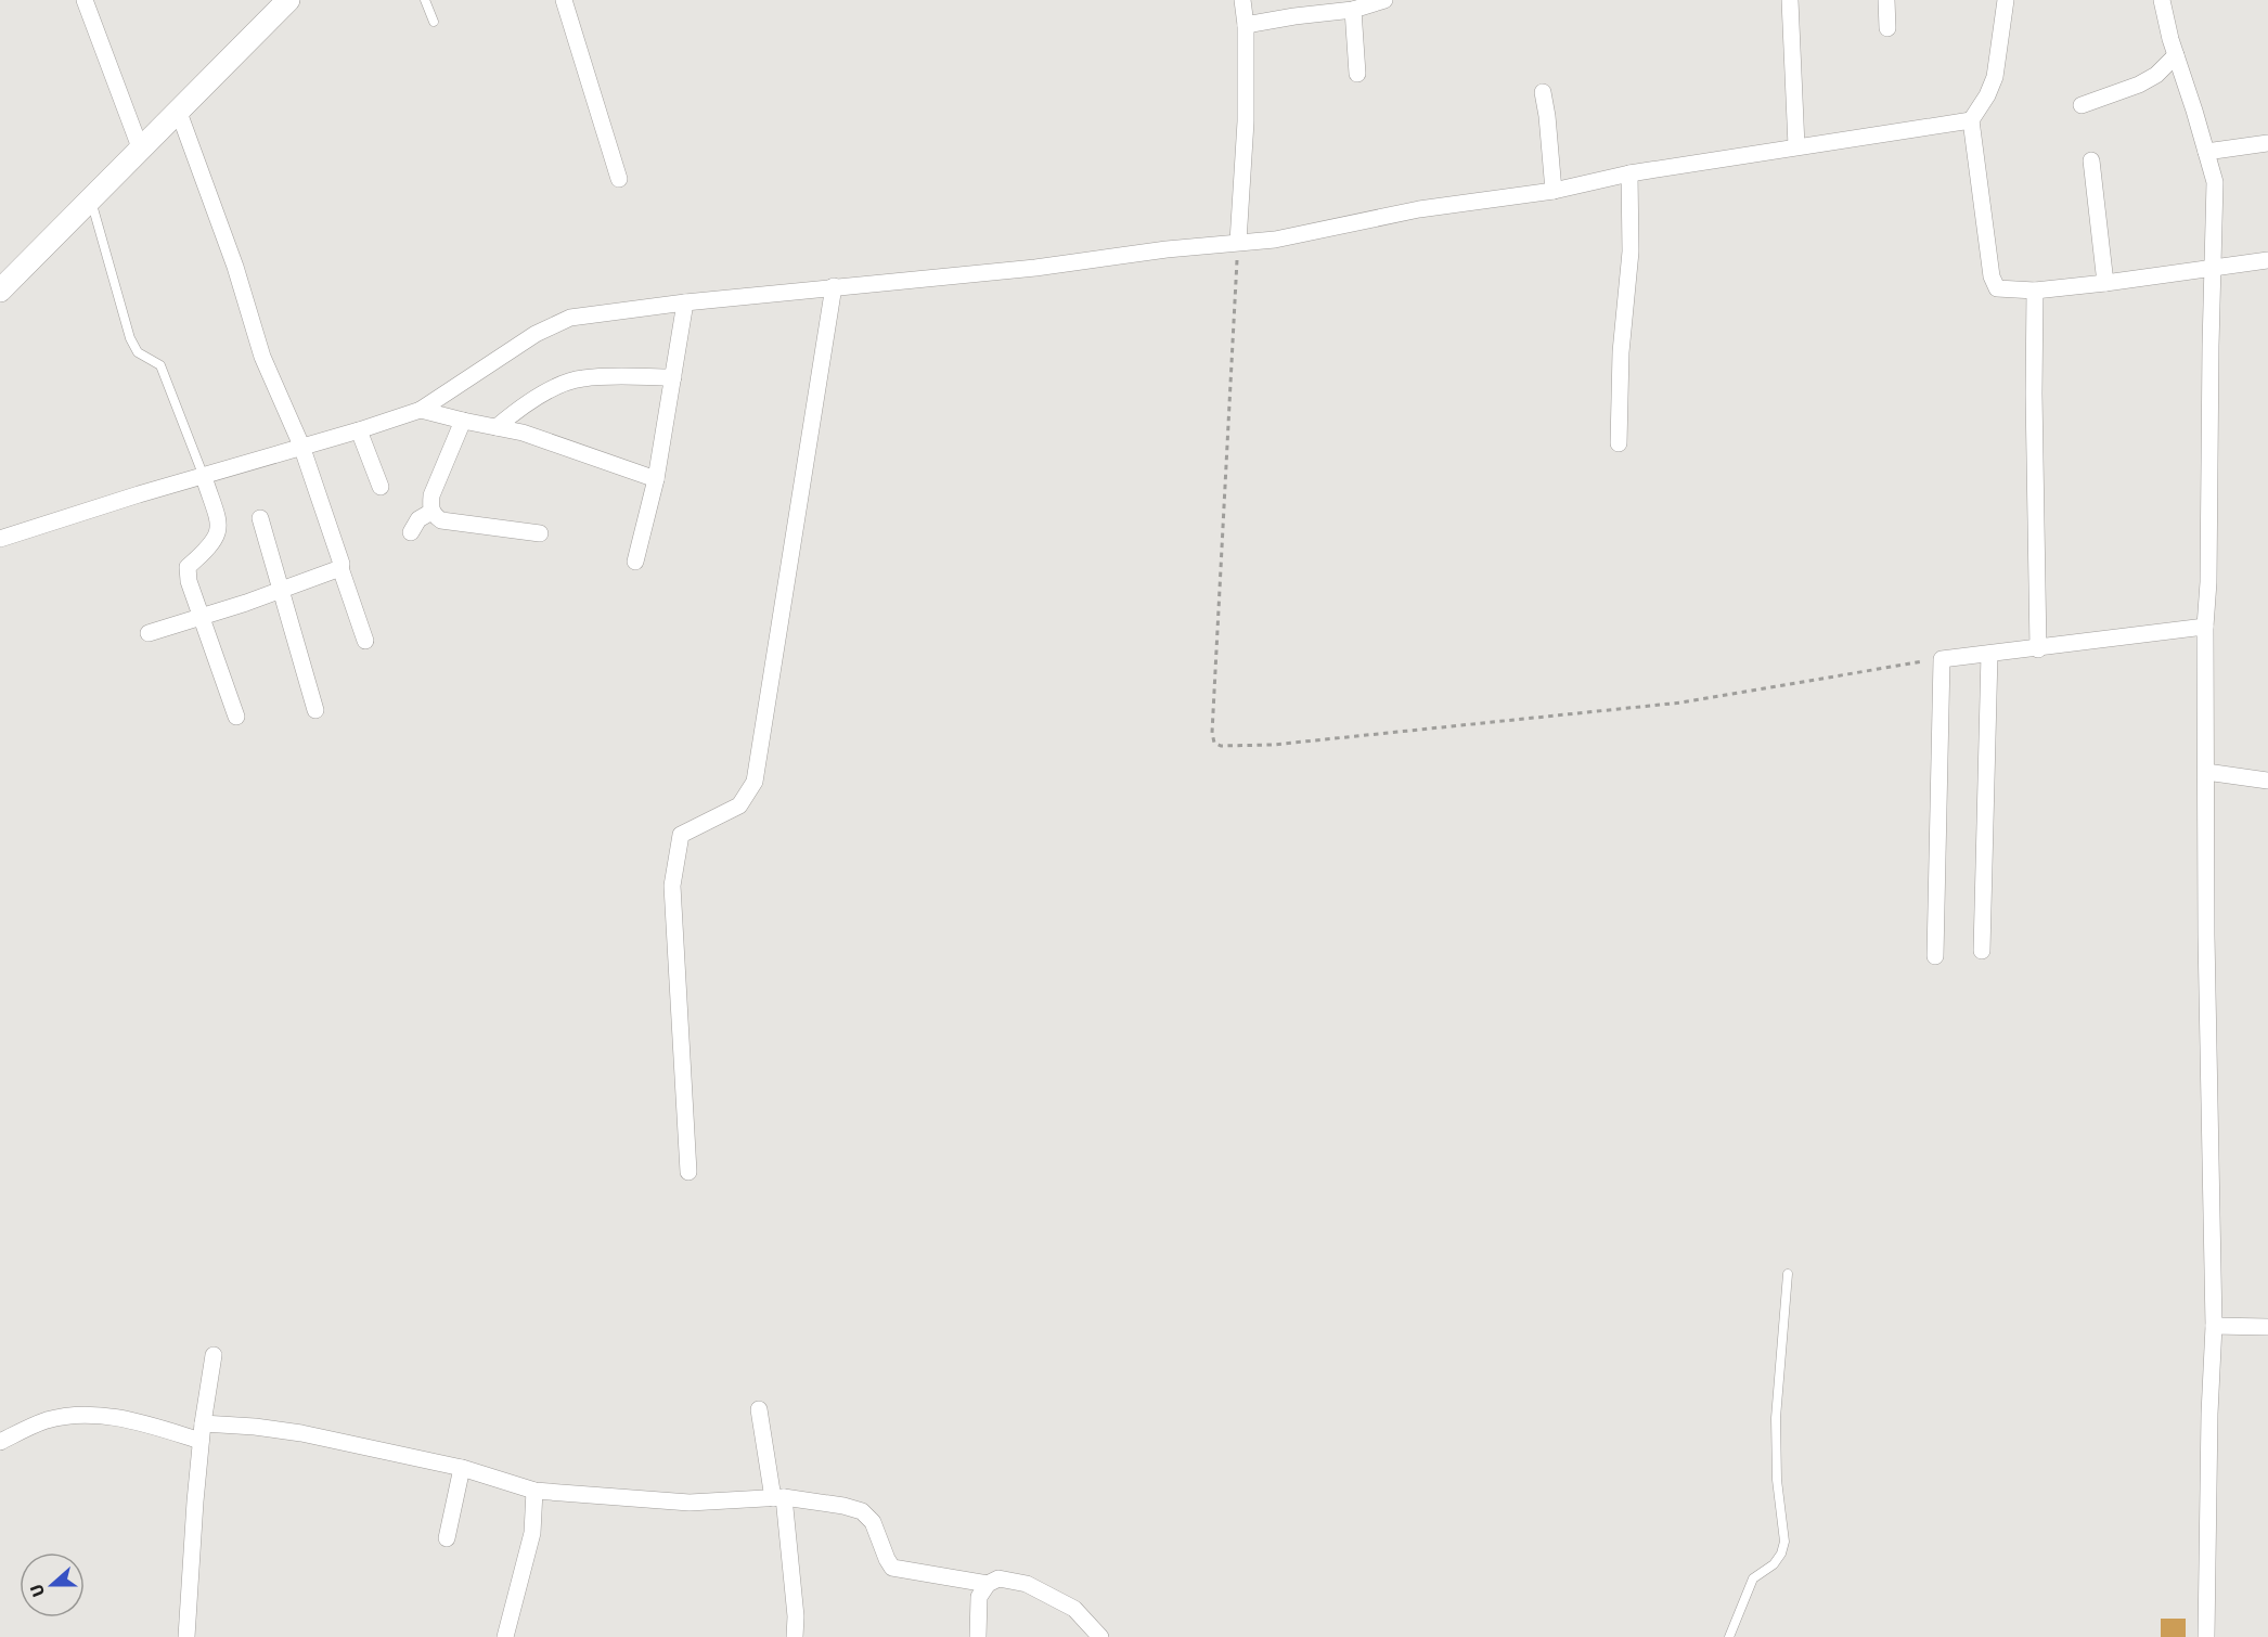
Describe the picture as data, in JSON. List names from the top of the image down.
{
  "north": "left"
}
